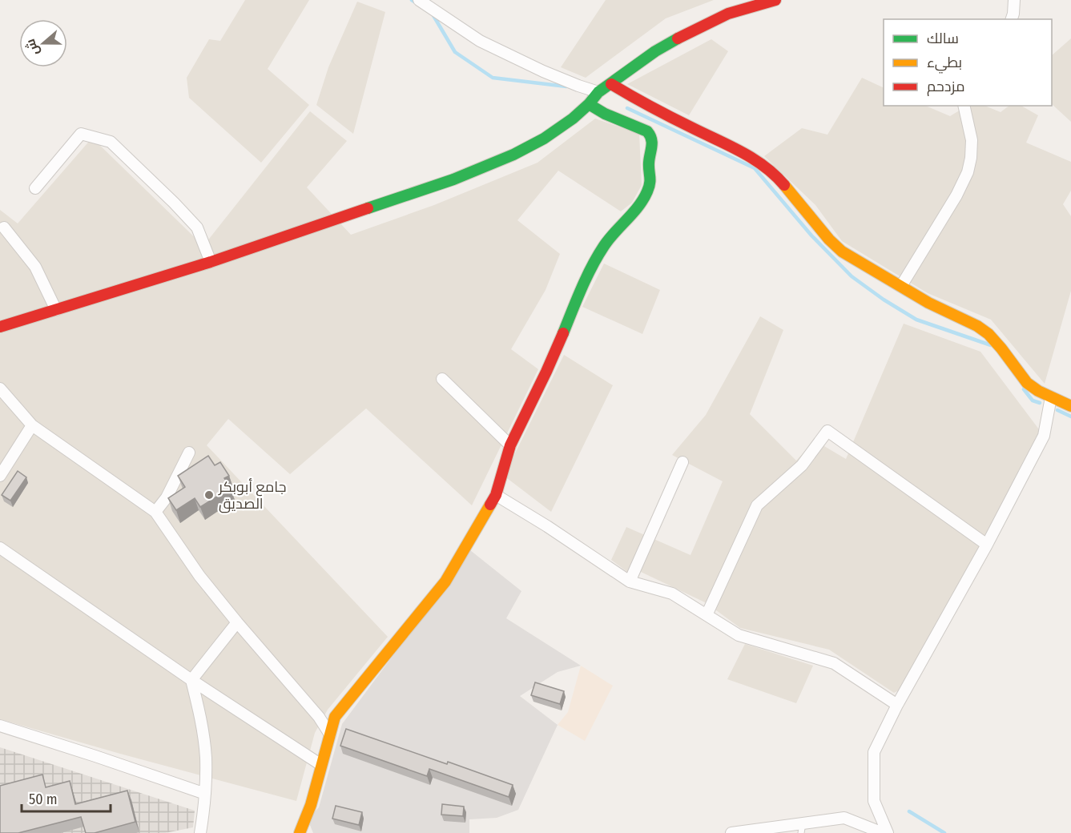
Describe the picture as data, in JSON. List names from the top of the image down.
{
  "places": ["جامع أبوبكر الصديق"],
  "legend": ["سالك", "بطيء", "مزدحم"],
  "scale_bar": "50 m",
  "north": "left"
}
